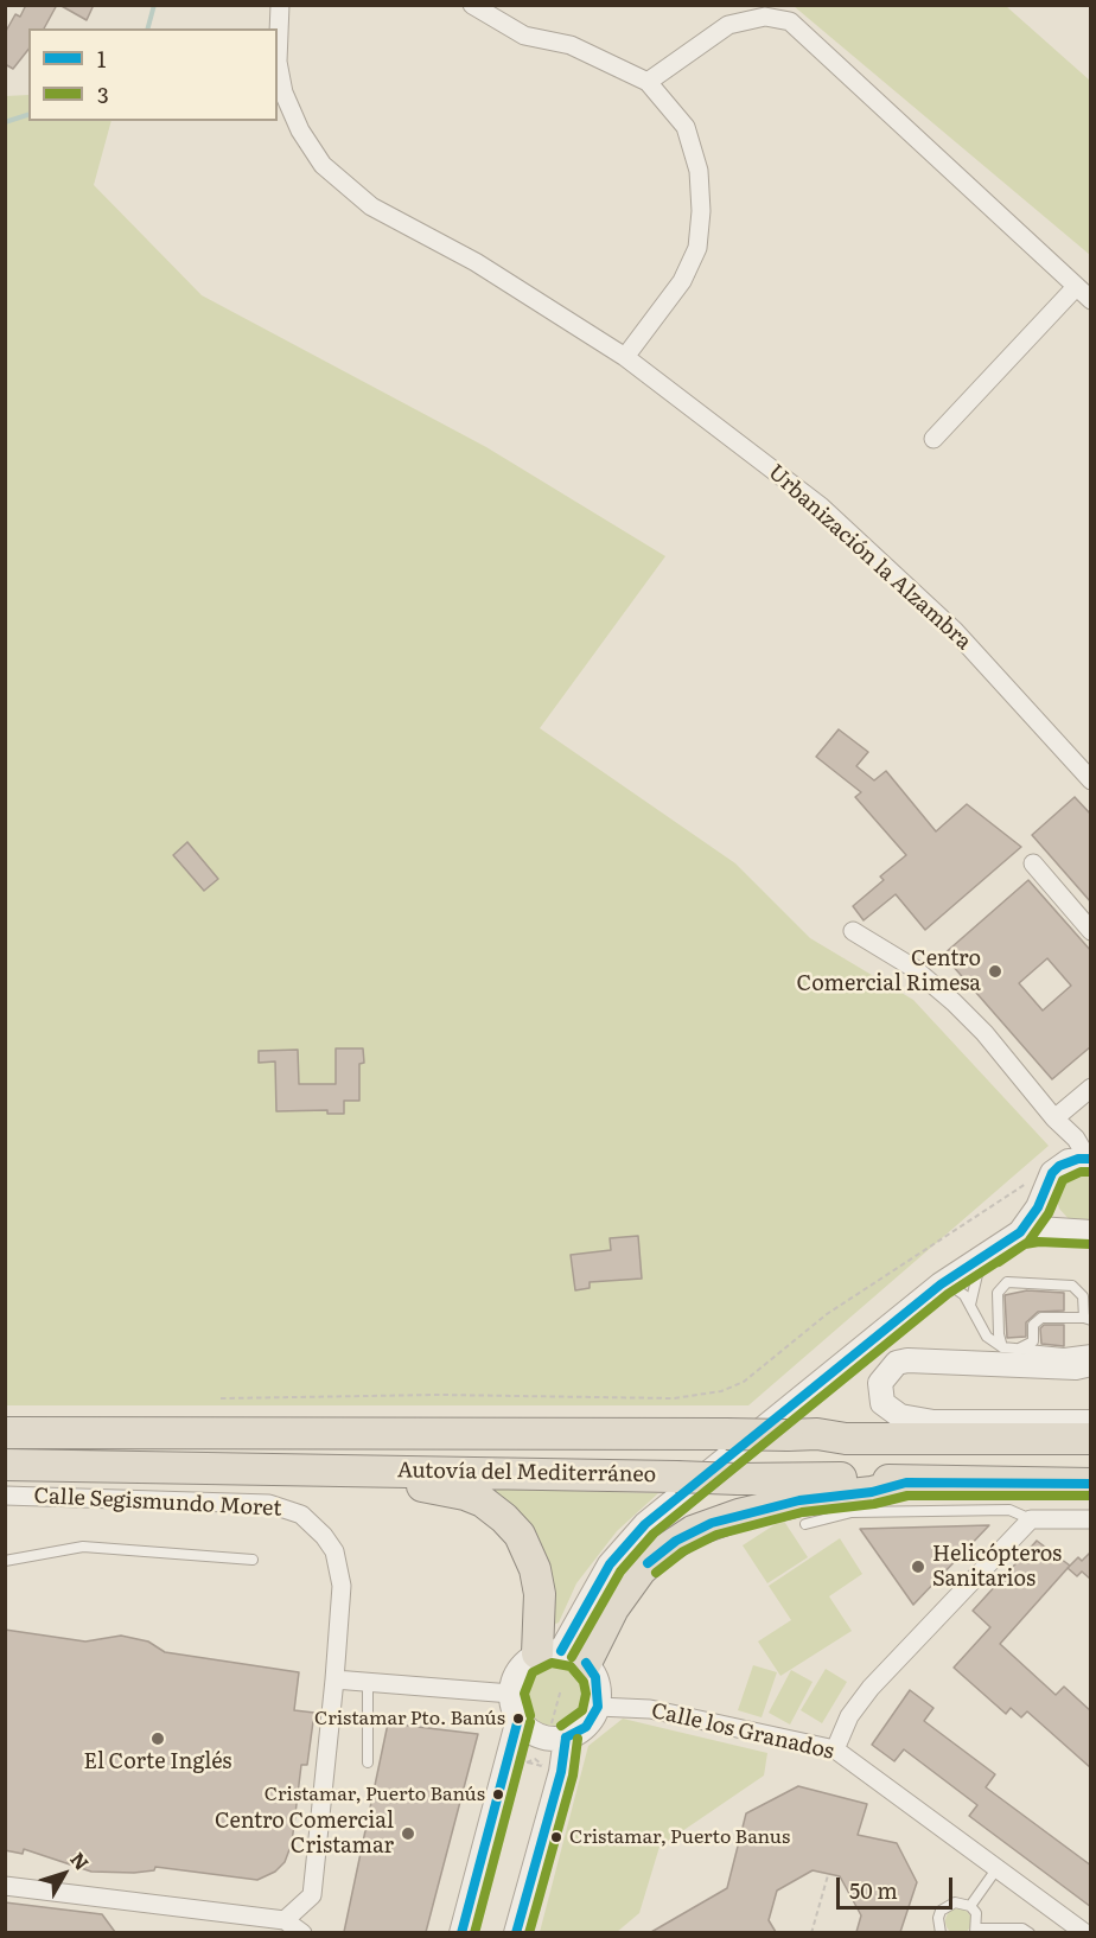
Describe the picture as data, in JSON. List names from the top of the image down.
{
  "streets": {
    "highway": ["Autovía del Mediterráneo"],
    "street": ["Urbanización la Alzambra", "Calle Segismundo Moret", "Calle los Granados"]
  },
  "places": [
    "Centro Comercial Rimesa",
    "Helicópteros Sanitarios",
    "Cristamar Pto. Banús",
    "El Corte Inglés",
    "Cristamar, Puerto Banús",
    "Centro Comercial Cristamar",
    "Cristamar, Puerto Banus"
  ],
  "lines": ["transit line 1", "transit line 3"],
  "legend": ["1", "3"],
  "scale_bar": "50 m",
  "north": "top right"
}
